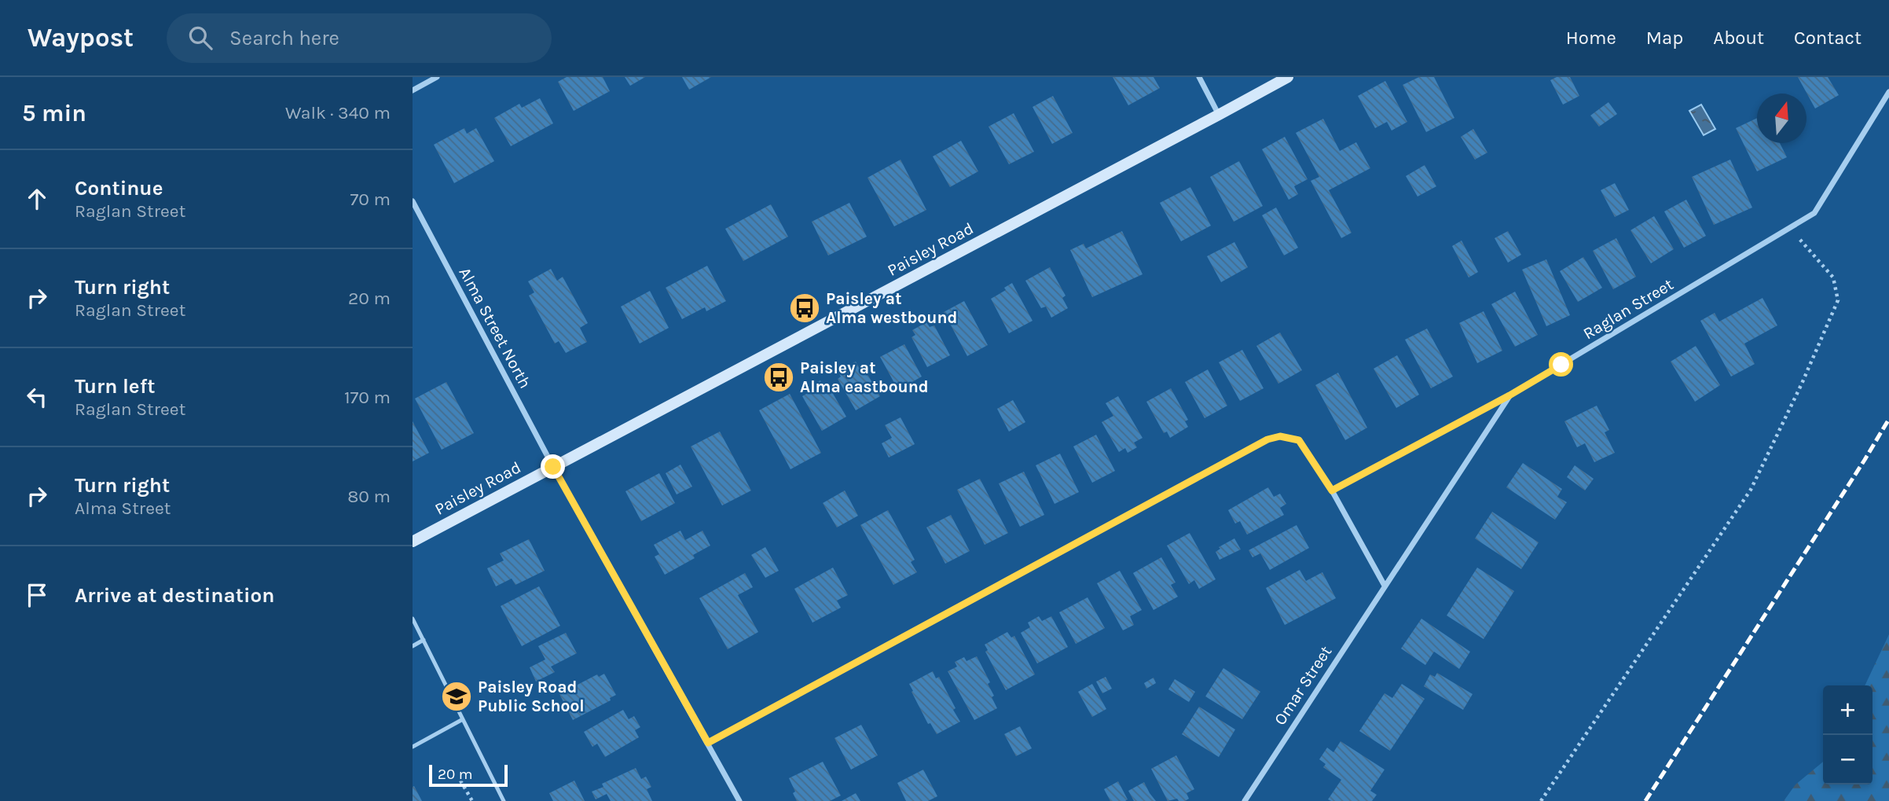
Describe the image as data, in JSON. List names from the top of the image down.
{
  "streets": {
    "main road": ["Paisley Road"],
    "street": ["Raglan Street", "Alma Street North", "Omar Street"]
  },
  "crossings": [
    ["Paisley Road", "Alma Street North"],
    ["Raglan Street", "Omar Street"]
  ],
  "places": {
    "bus stop": ["Paisley at Alma westbound", "Paisley at Alma eastbound"],
    "school or university": ["Paisley Road Public School"]
  },
  "scale_bar": "20 m",
  "north": "top",
  "page": {
    "header": "Waypost",
    "search": "Search here",
    "nav": [
      "Home",
      "Map",
      "About",
      "Contact"
    ],
    "heading": ["5 min", "Walk · 340 m"],
    "list": [
      ["Continue", "Raglan Street", "70 m"],
      ["Turn right", "Raglan Street", "20 m"],
      ["Turn left", "Raglan Street", "170 m"],
      ["Turn right", "Alma Street", "80 m"],
      "Arrive at destination"
    ],
    "map_buttons": ["+", "−"],
    "scale": "20 m"
  }
}
